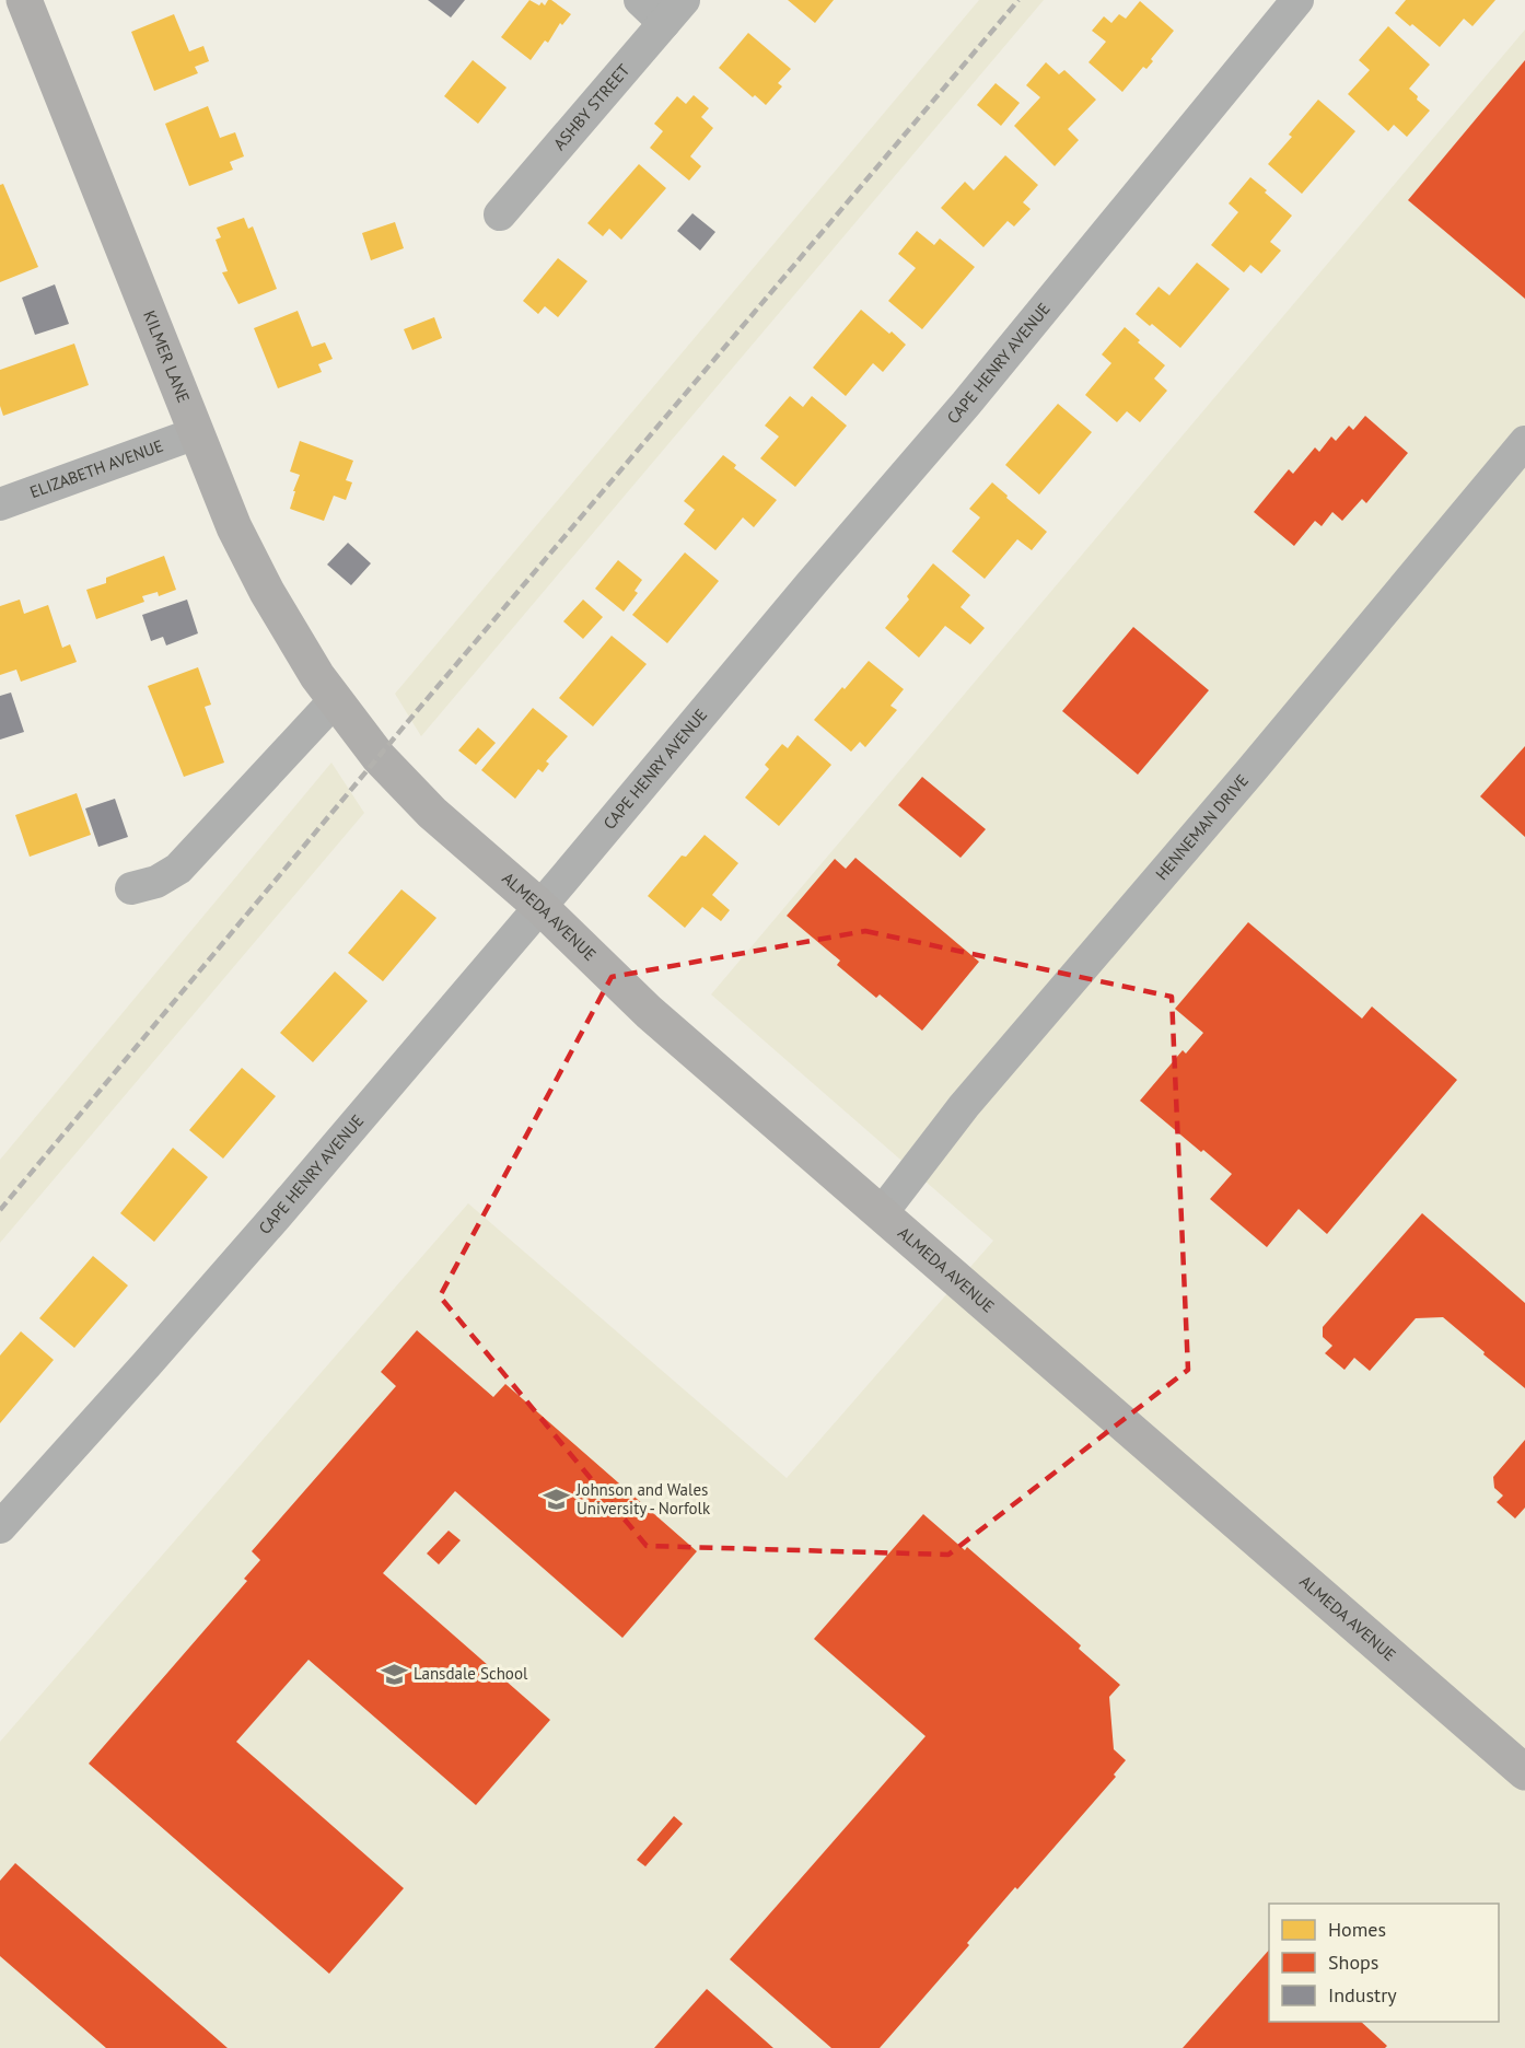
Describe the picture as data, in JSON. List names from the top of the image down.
{
  "streets": {
    "street": [
      "ASHBY STREET",
      "KILMER LANE",
      "CAPE HENRY AVENUE",
      "ELIZABETH AVENUE",
      "HENNEMAN DRIVE",
      "ALMEDA AVENUE"
    ]
  },
  "crossings": [
    ["KILMER LANE", "ELIZABETH AVENUE"],
    ["KILMER LANE", "ALMEDA AVENUE"],
    ["CAPE HENRY AVENUE", "ALMEDA AVENUE"],
    ["HENNEMAN DRIVE", "ALMEDA AVENUE"]
  ],
  "places": {
    "school or university": ["Johnson and Wales University - Norfolk", "Lansdale School"]
  },
  "legend": ["Homes", "Shops", "Industry"]
}
